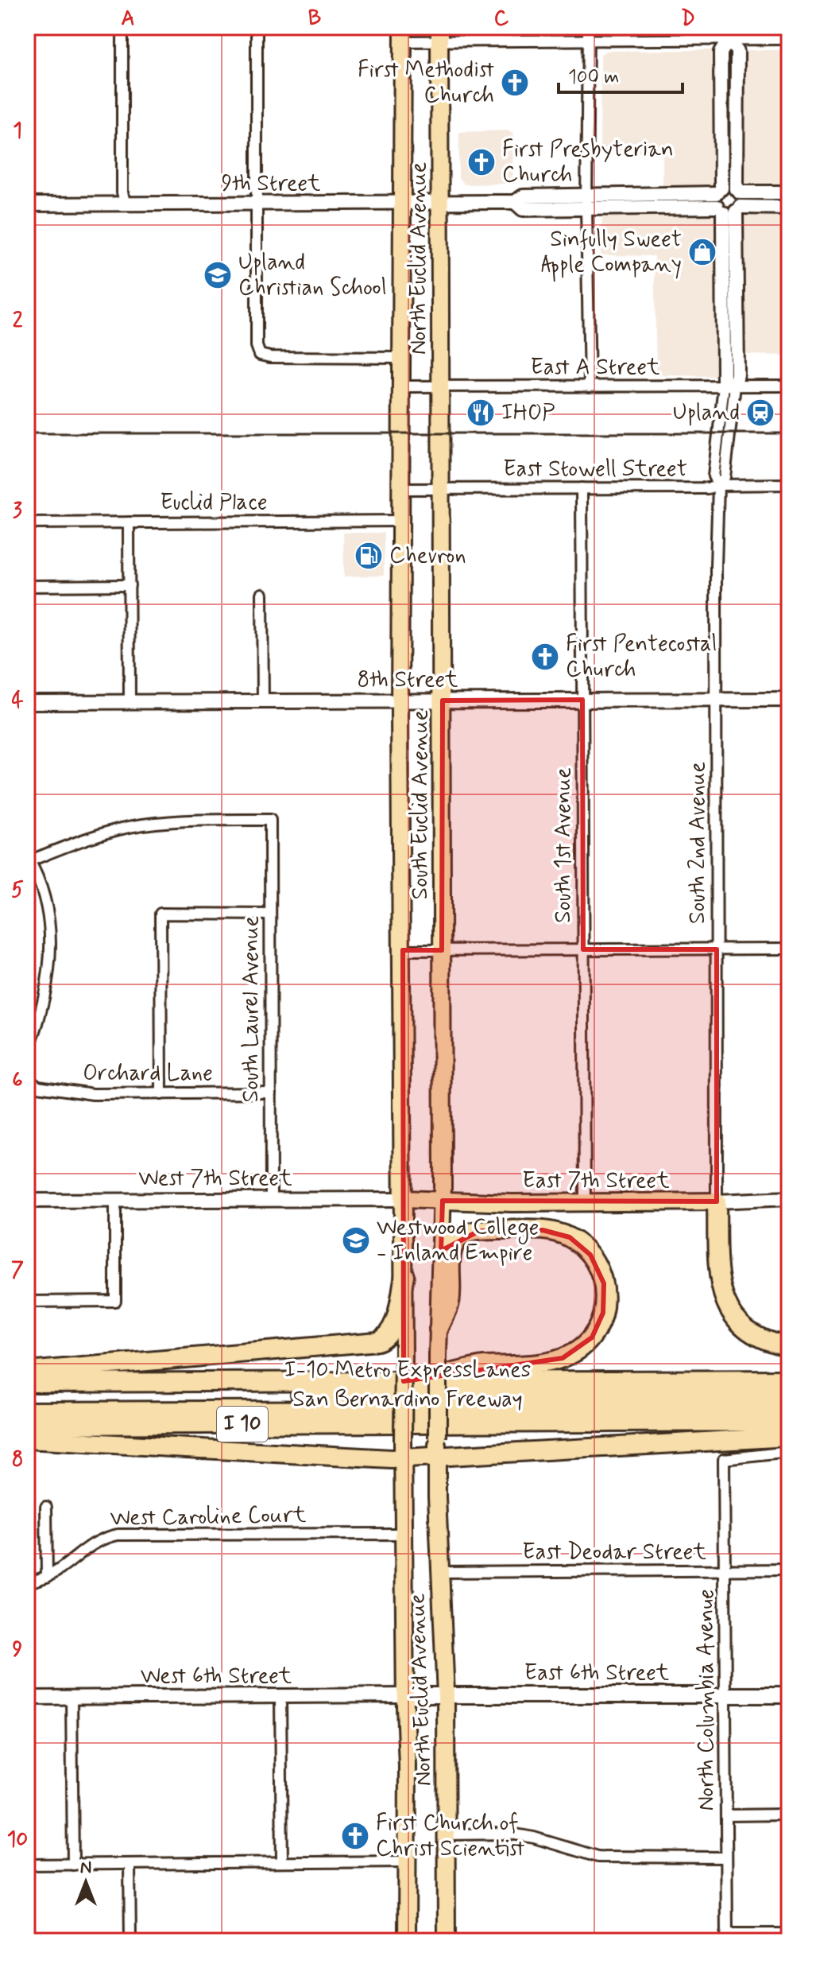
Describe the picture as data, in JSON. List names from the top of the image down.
{
  "streets": {
    "highway": ["I-10 Metro ExpressLanes", "San Bernardino Freeway", "I 10"],
    "main road": [
      "North Euclid Avenue",
      "South Euclid Avenue",
      "East 7th Street",
      "East 6th Street"
    ],
    "street": [
      "9th Street",
      "East A Street",
      "East Stowell Street",
      "Euclid Place",
      "8th Street",
      "South 2nd Avenue",
      "South 1st Avenue",
      "South Laurel Avenue",
      "Orchard Lane",
      "West 7th Street",
      "West Caroline Court",
      "East Deodar Street",
      "West 6th Street",
      "North Columbia Avenue"
    ]
  },
  "crossings": [
    ["9th Street", "North Euclid Avenue"],
    ["North Euclid Avenue", "East A Street"],
    ["North Euclid Avenue", "East Stowell Street"],
    ["North Euclid Avenue", "South Euclid Avenue"],
    ["North Euclid Avenue", "West Caroline Court"],
    ["North Euclid Avenue", "East Deodar Street"],
    ["North Euclid Avenue", "East 6th Street"],
    ["North Euclid Avenue", "West 6th Street"],
    ["East A Street", "South 2nd Avenue"],
    ["East Stowell Street", "South Euclid Avenue"],
    ["East Stowell Street", "South 2nd Avenue"],
    ["East Stowell Street", "South 1st Avenue"],
    ["Euclid Place", "South Euclid Avenue"],
    ["8th Street", "South Euclid Avenue"],
    ["8th Street", "South 2nd Avenue"],
    ["8th Street", "South 1st Avenue"],
    ["South Euclid Avenue", "West 7th Street"],
    ["South Euclid Avenue", "East 7th Street"],
    ["South 2nd Avenue", "East 7th Street"],
    ["South 1st Avenue", "East 7th Street"],
    ["South Laurel Avenue", "Orchard Lane"],
    ["South Laurel Avenue", "West 7th Street"],
    ["West 7th Street", "East 7th Street"],
    ["East Deodar Street", "North Columbia Avenue"],
    ["East 6th Street", "West 6th Street"],
    ["East 6th Street", "North Columbia Avenue"]
  ],
  "places": {
    "church": [
      "First Methodist Church",
      "First Presbyterian Church",
      "First Pentecostal Church",
      "First Church of Christ Scientist"
    ],
    "shop": ["Sinfully Sweet Apple Company"],
    "school or university": ["Upland Christian School", "Westwood College - Inland Empire"],
    "restaurant": ["IHOP"],
    "station": ["Upland"],
    "fuel station": ["Chevron"]
  },
  "scale_bar": "100 m",
  "north": "top",
  "grid": {
    "columns": [
      "A",
      "B",
      "C",
      "D"
    ],
    "rows": [
      "1",
      "2",
      "3",
      "4",
      "5",
      "6",
      "7",
      "8",
      "9",
      "10"
    ]
  }
}
